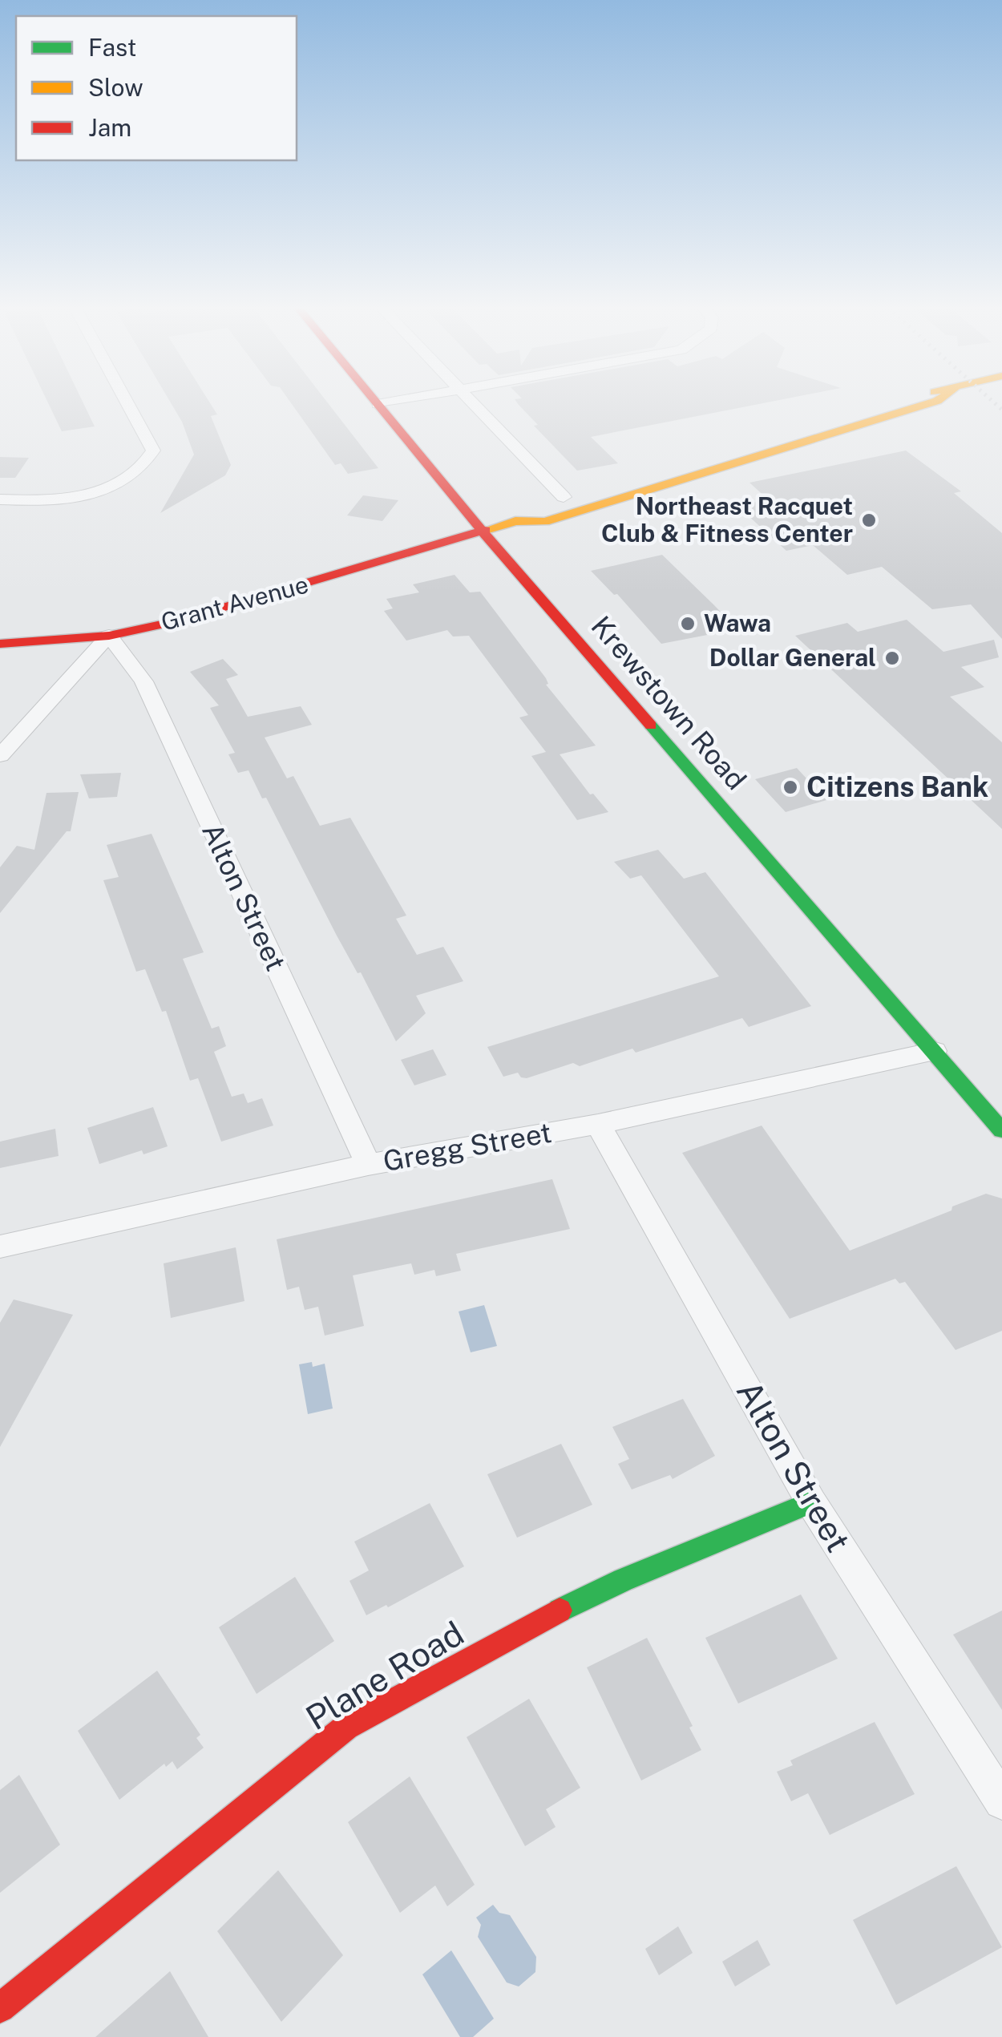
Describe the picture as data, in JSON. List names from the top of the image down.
{
  "streets": {
    "street": [
      "Grant Avenue",
      "Krewstown Road",
      "Alton Street",
      "Gregg Street",
      "Plane Road"
    ]
  },
  "crossings": [
    ["Grant Avenue", "Krewstown Road"],
    ["Grant Avenue", "Alton Street"],
    ["Krewstown Road", "Gregg Street"],
    ["Alton Street", "Gregg Street"],
    ["Alton Street", "Plane Road"]
  ],
  "places": [
    "Northeast Racquet Club & Fitness Center",
    "Wawa",
    "Dollar General",
    "Citizens Bank"
  ],
  "legend": ["Fast", "Slow", "Jam"]
}
